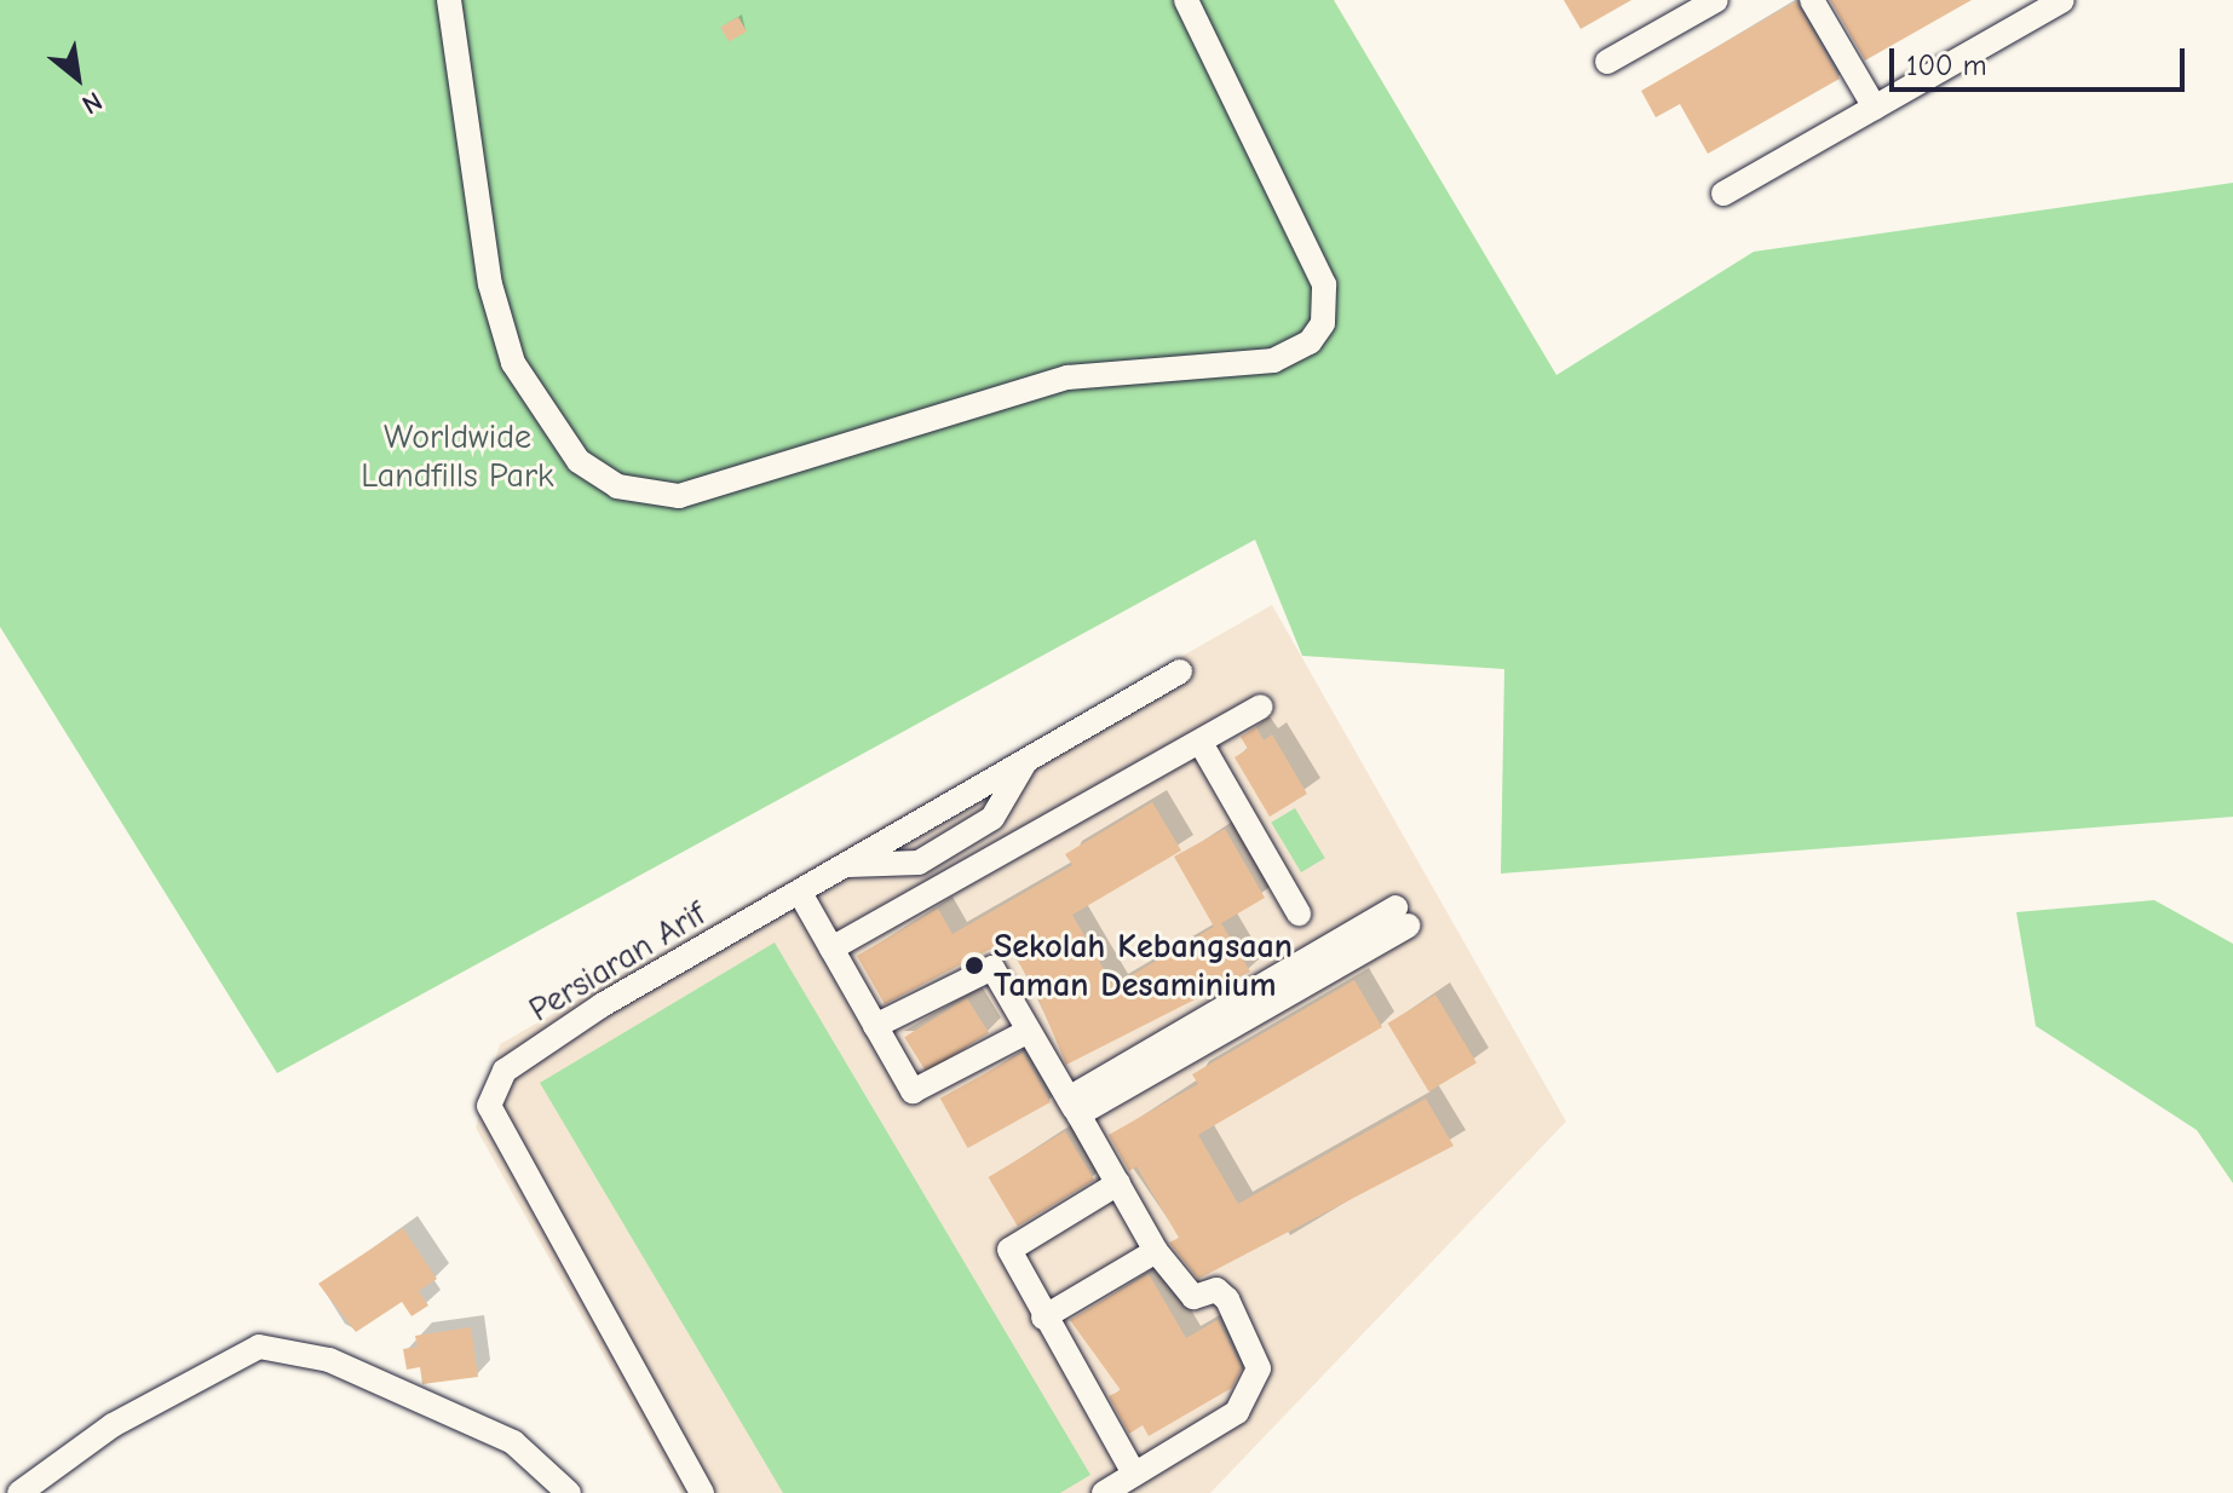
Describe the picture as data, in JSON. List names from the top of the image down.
{
  "streets": {
    "street": ["Persiaran Arif"]
  },
  "parks": ["Worldwide Landfills Park"],
  "places": ["Sekolah Kebangsaan Taman Desaminium"],
  "scale_bar": "100 m",
  "north": "bottom right"
}
